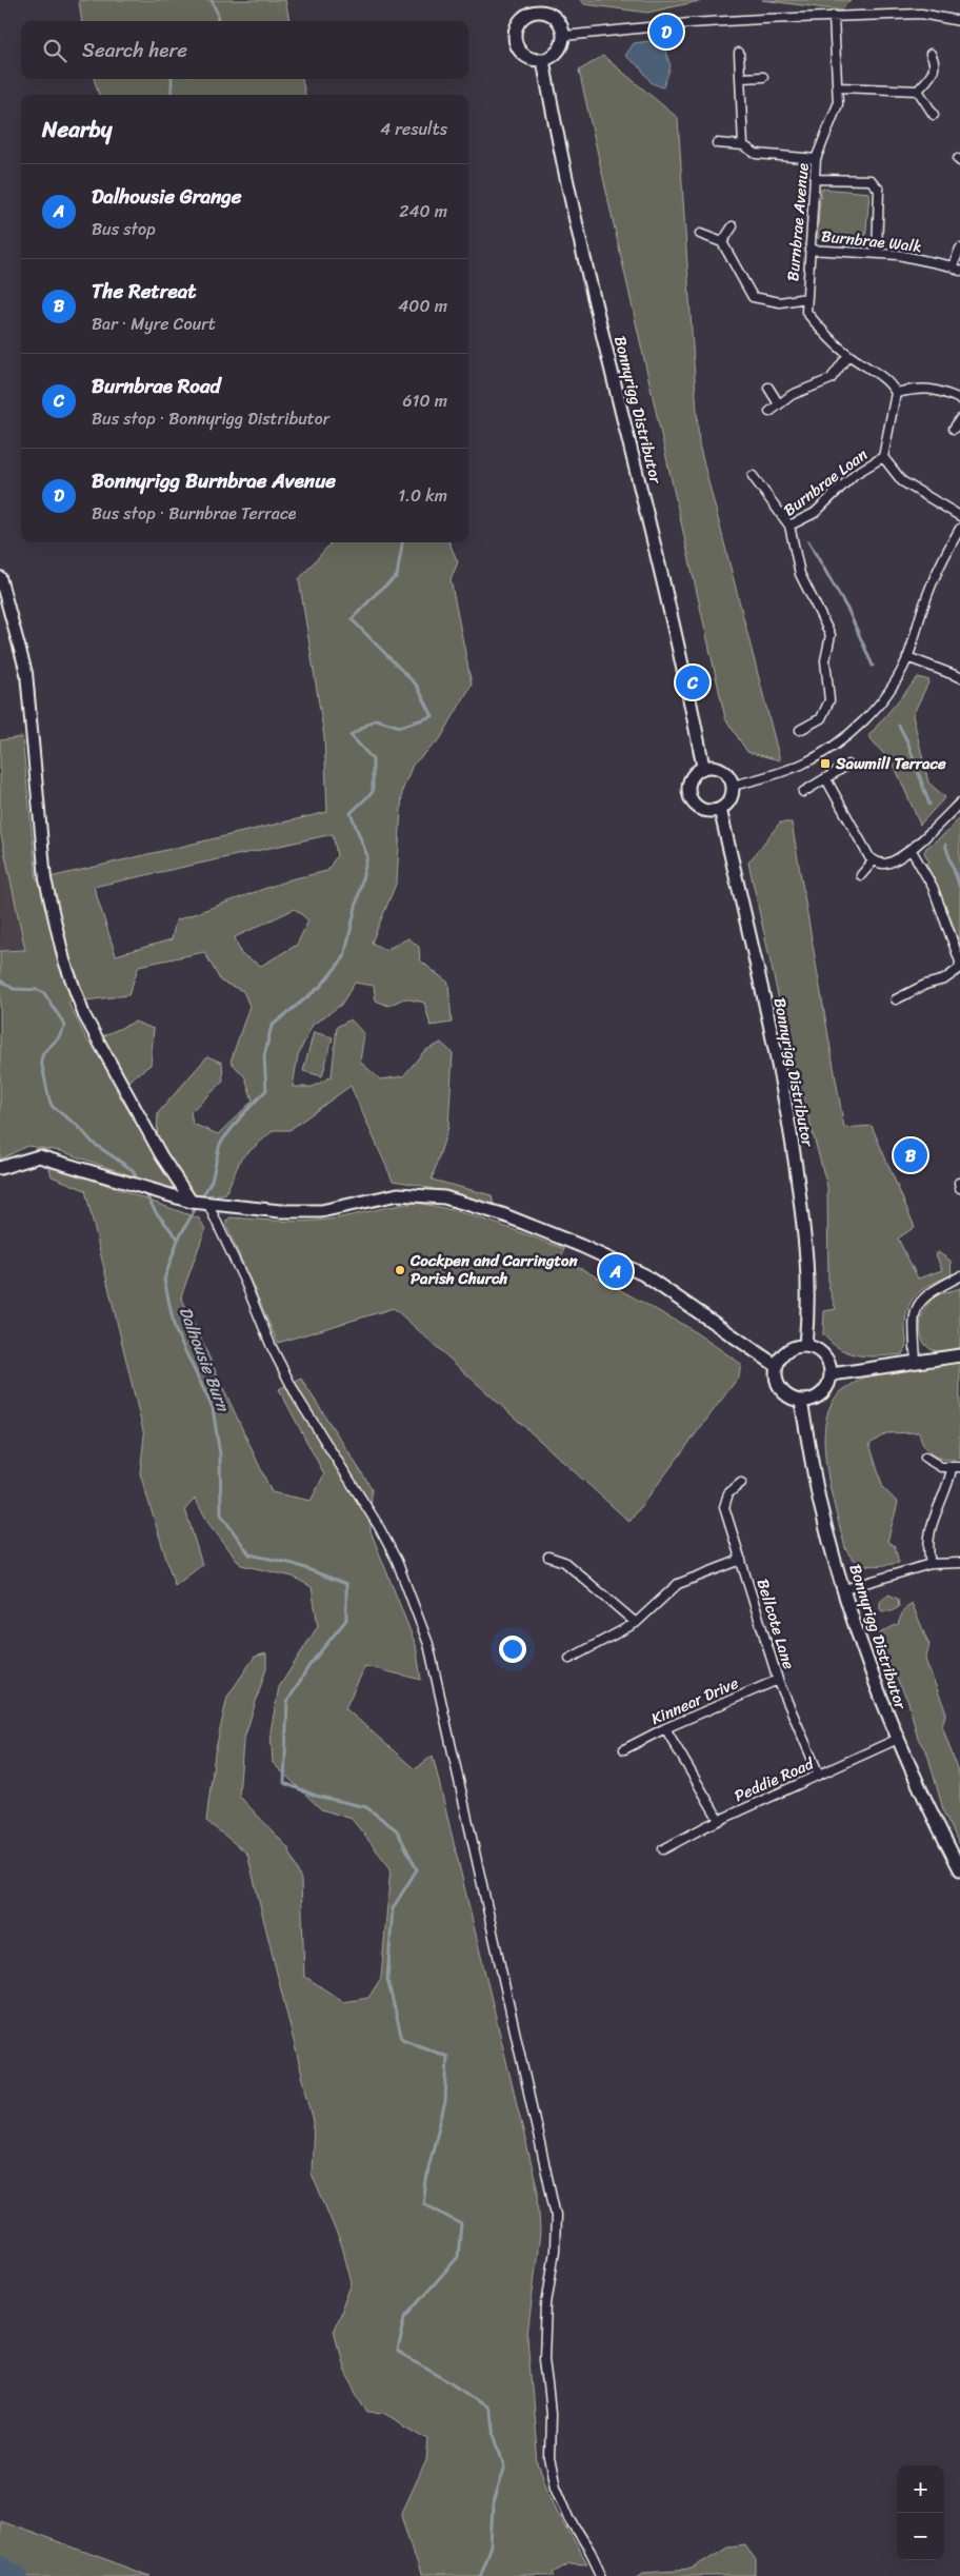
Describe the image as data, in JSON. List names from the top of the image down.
{
  "streets": {
    "main road": ["Bonnyrigg Distributor"],
    "street": [
      "Burnbrae Avenue",
      "Burnbrae Walk",
      "Burnbrae Loan",
      "Bellcote Lane",
      "Kinnear Drive",
      "Peddie Road"
    ]
  },
  "crossings": [
    ["Burnbrae Avenue", "Burnbrae Walk"],
    ["Bonnyrigg Distributor", "Peddie Road"],
    ["Bellcote Lane", "Kinnear Drive"],
    ["Bellcote Lane", "Peddie Road"]
  ],
  "water": ["Dalhousie Burn"],
  "places": {
    "transit": ["Sawmill Terrace"],
    "other": ["Cockpen and Carrington Parish Church"]
  },
  "page": {
    "pins": [
      "D",
      "C",
      "B",
      "A"
    ],
    "search": "Search here",
    "heading": ["Nearby", "4 results"],
    "list": [
      {
        "mark": "A",
        "name": "Dalhousie Grange",
        "note": "Bus stop",
        "value": "240 m"
      },
      {
        "mark": "B",
        "name": "The Retreat",
        "note": "Bar · Myre Court",
        "value": "400 m"
      },
      {
        "mark": "C",
        "name": "Burnbrae Road",
        "note": "Bus stop · Bonnyrigg Distributor",
        "value": "610 m"
      },
      {
        "mark": "D",
        "name": "Bonnyrigg Burnbrae Avenue",
        "note": "Bus stop · Burnbrae Terrace",
        "value": "1.0 km"
      }
    ],
    "map_buttons": ["+", "−"]
  }
}
